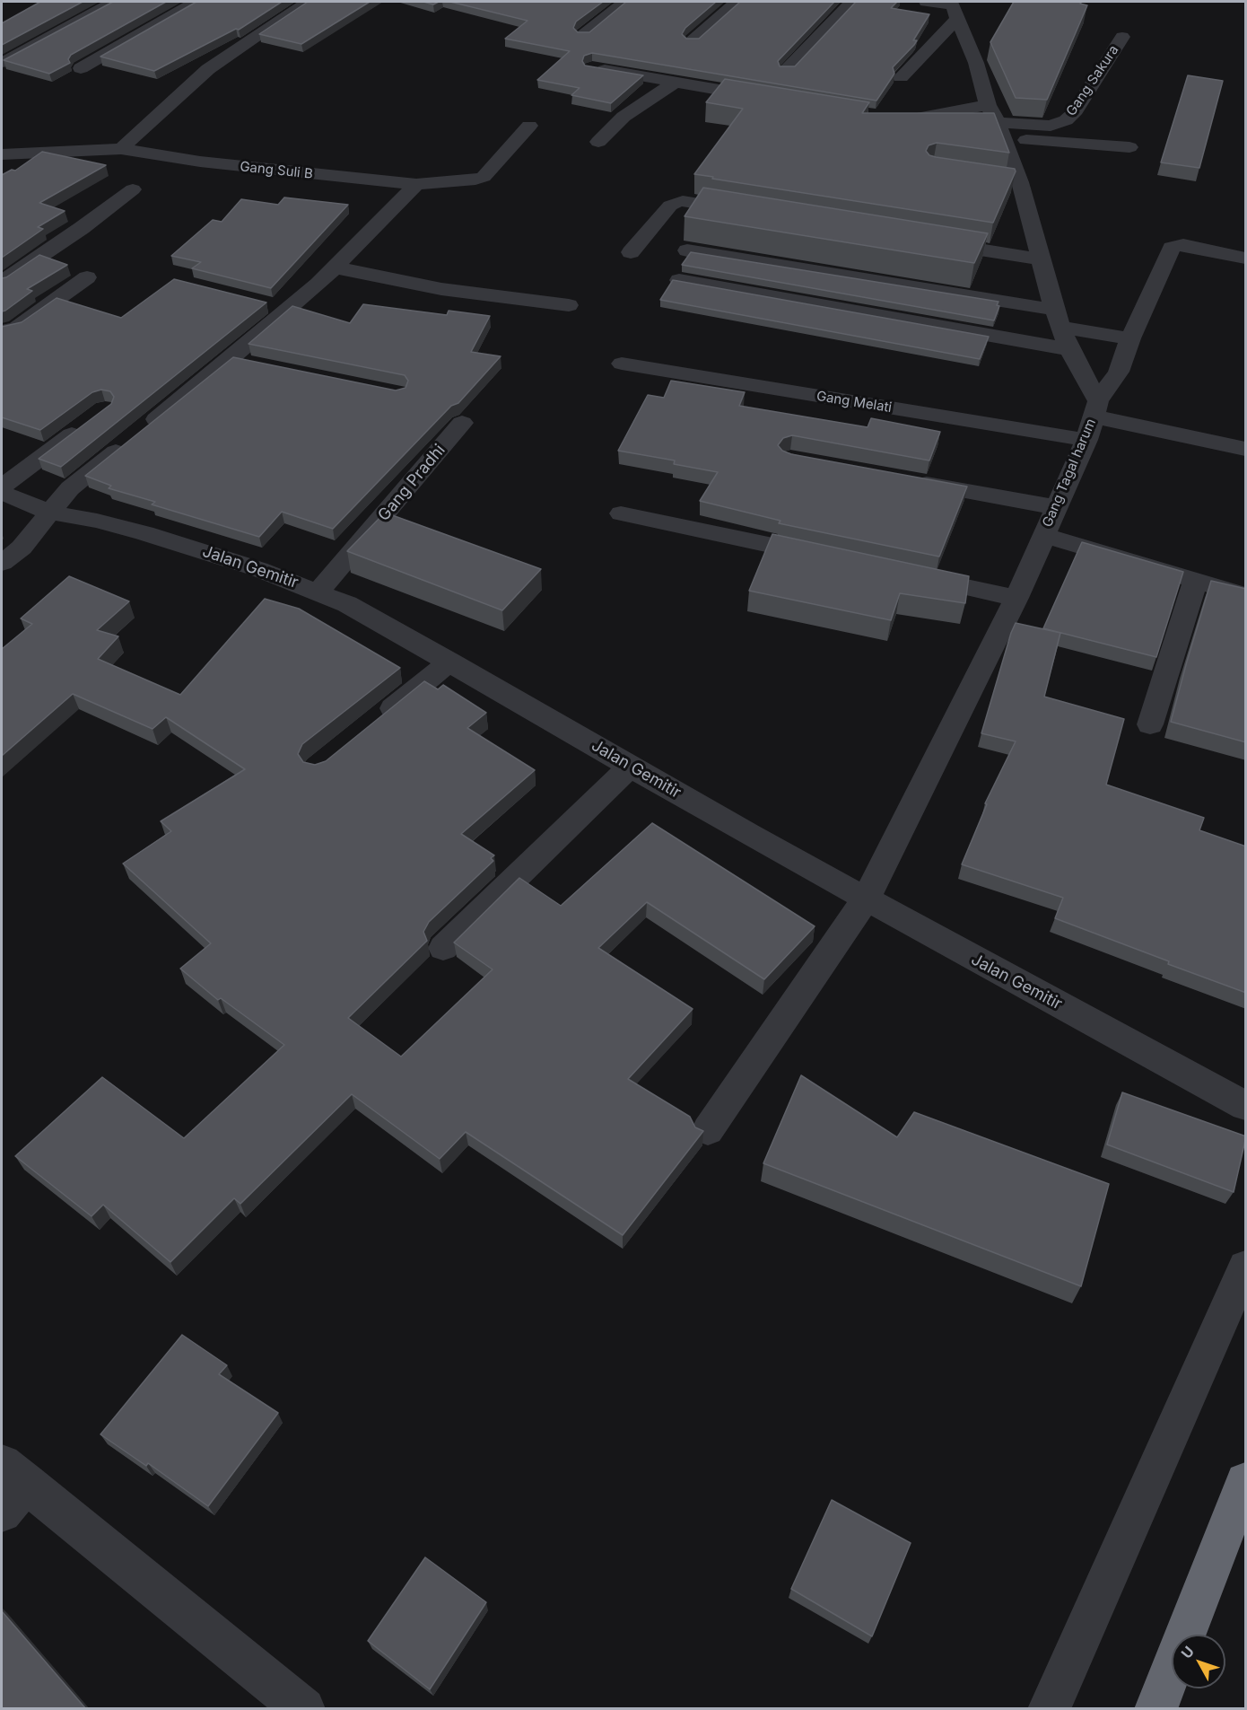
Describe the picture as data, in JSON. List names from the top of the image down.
{
  "streets": {
    "street": [
      "Gang Sakura",
      "Gang Suli B",
      "Gang Melati",
      "Gang Tagal harum",
      "Gang Pradhi",
      "Jalan Gemitir"
    ]
  },
  "crossings": [
    ["Gang Sakura", "Gang Tagal harum"],
    ["Gang Melati", "Gang Tagal harum"],
    ["Gang Tagal harum", "Jalan Gemitir"],
    ["Gang Pradhi", "Jalan Gemitir"]
  ],
  "north": "top left"
}
